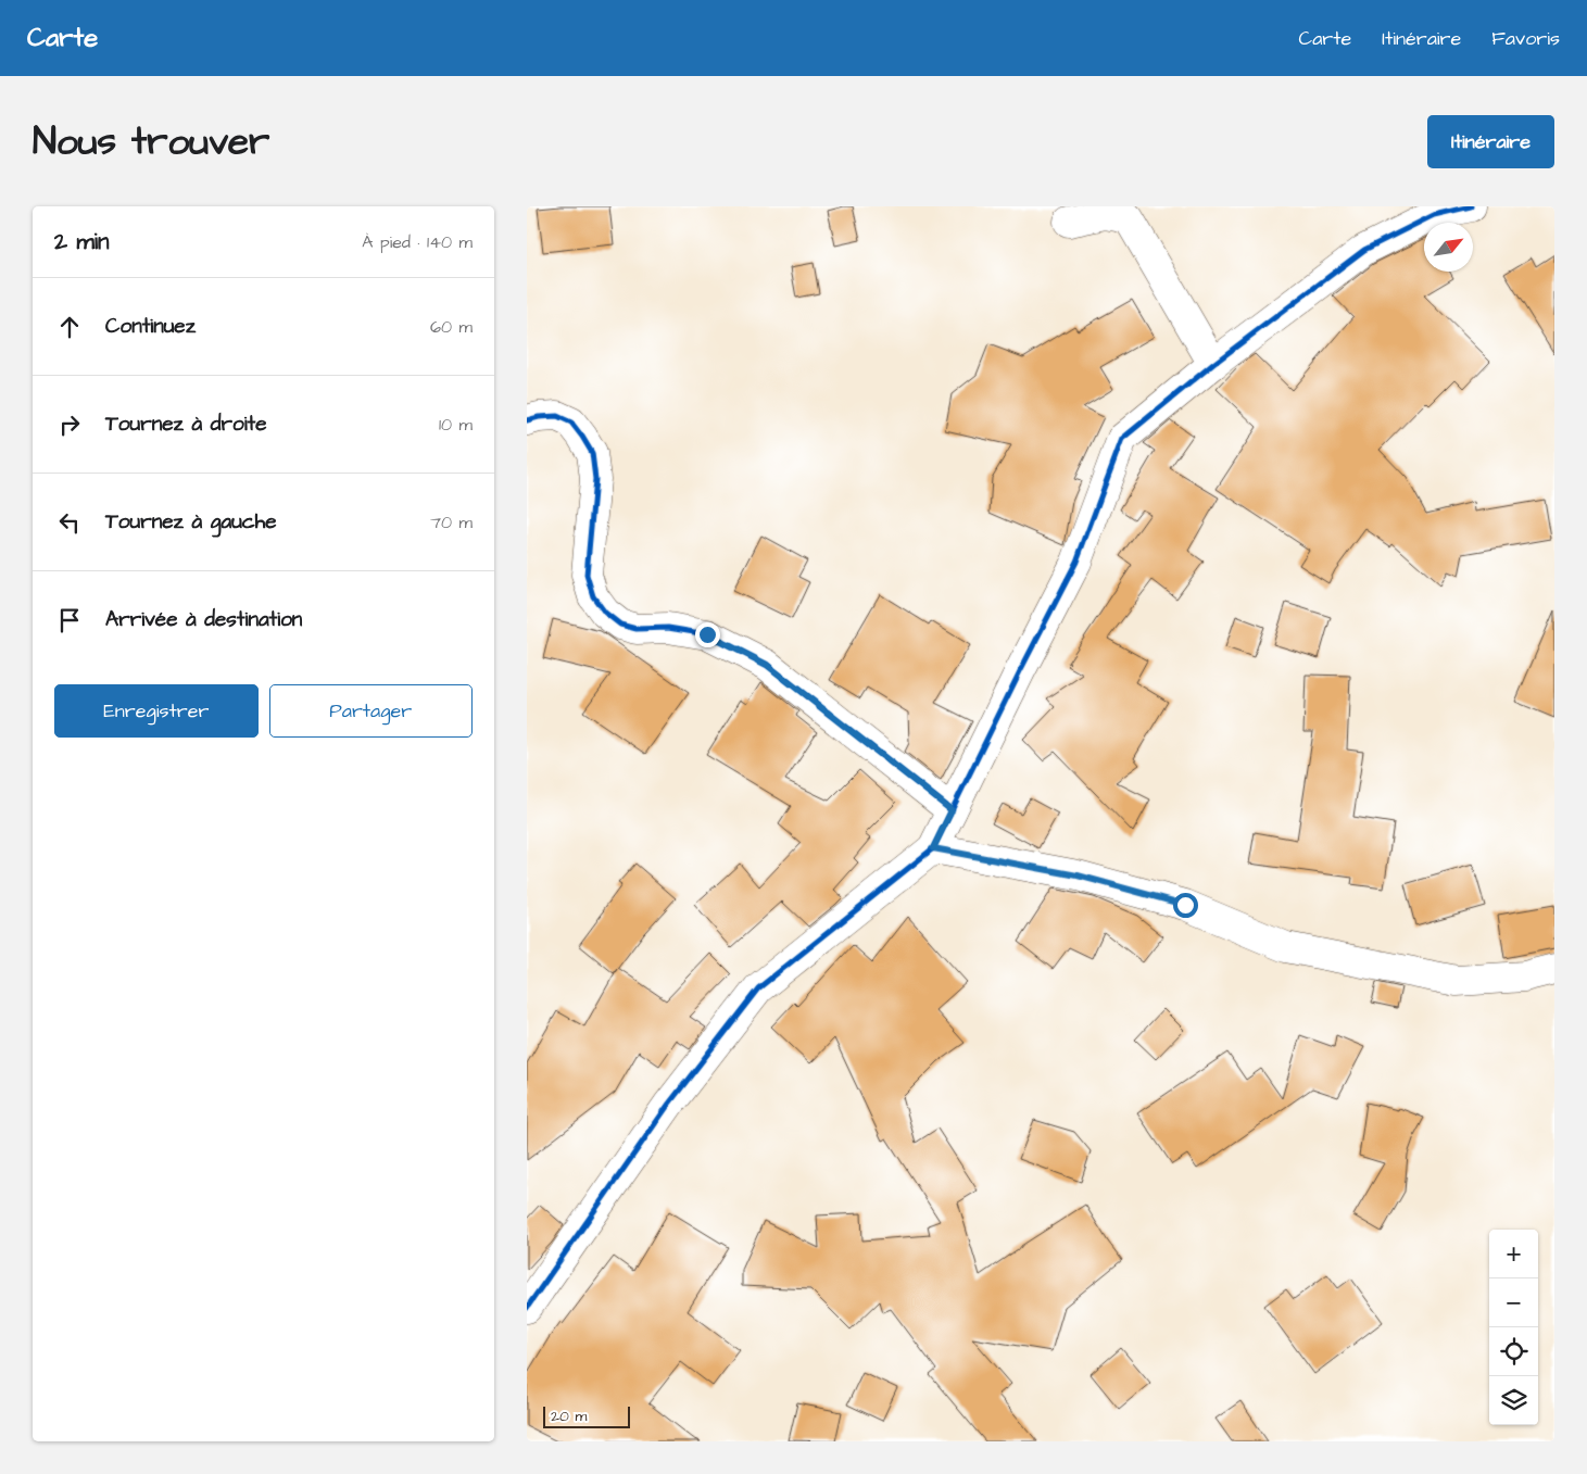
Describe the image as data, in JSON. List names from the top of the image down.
{
  "scale_bar": "20 m",
  "north": "top right",
  "page": {
    "header": "Carte",
    "nav": ["Carte", "Itinéraire", "Favoris"],
    "title": "Nous trouver",
    "buttons": [
      "Itinéraire",
      ["Enregistrer", "Partager"]
    ],
    "heading": ["2 min", "À pied · 140 m"],
    "list": [
      ["Continuez", "60 m"],
      ["Tournez à droite", "10 m"],
      ["Tournez à gauche", "70 m"],
      "Arrivée à destination"
    ],
    "map_buttons": ["+", "−"],
    "scale": "20 m"
  }
}
